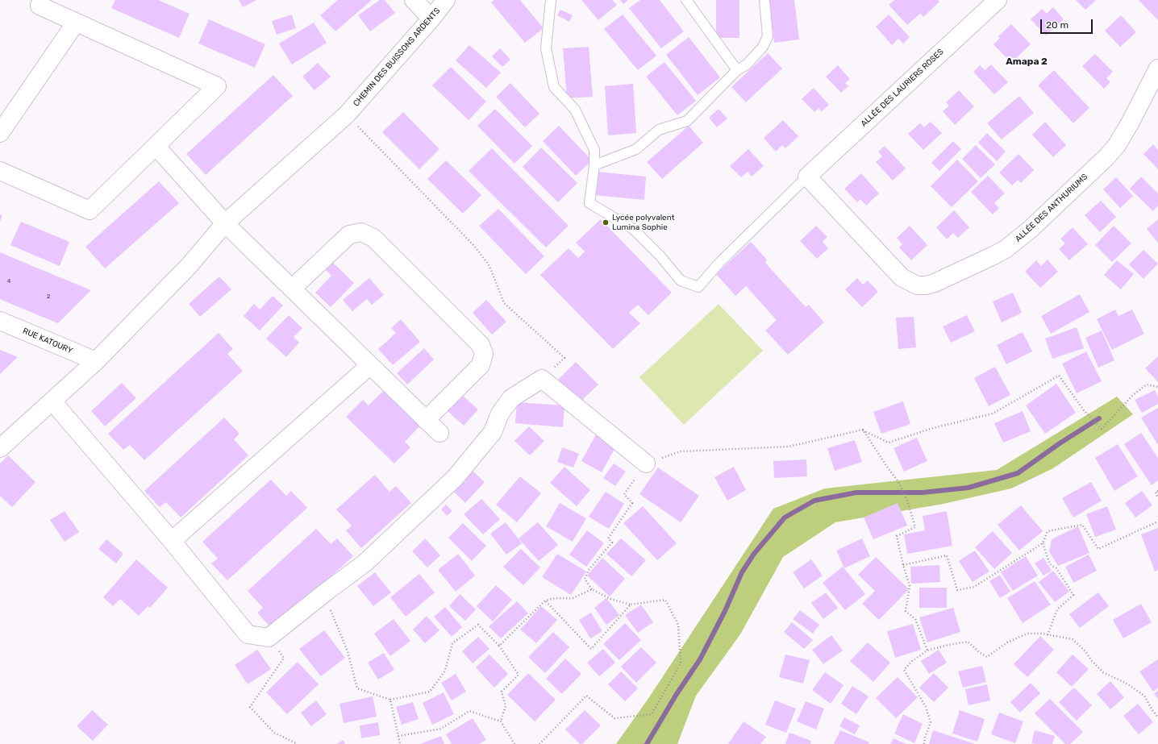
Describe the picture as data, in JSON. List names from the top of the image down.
{
  "streets": {
    "street": [
      "CHEMIN DES BUISSONS ARDENTS",
      "ALLÉE DES LAURIERS ROSES",
      "ALLÉE DES ANTHURIUMS",
      "RUE KATOURY"
    ]
  },
  "crossings": [
    ["CHEMIN DES BUISSONS ARDENTS", "RUE KATOURY"],
    ["ALLÉE DES LAURIERS ROSES", "ALLÉE DES ANTHURIUMS"]
  ],
  "districts": ["Amapa 2"],
  "places": ["Lycée polyvalent Lumina Sophie"],
  "house_numbers": ["4", "2"],
  "scale_bar": "20 m"
}
